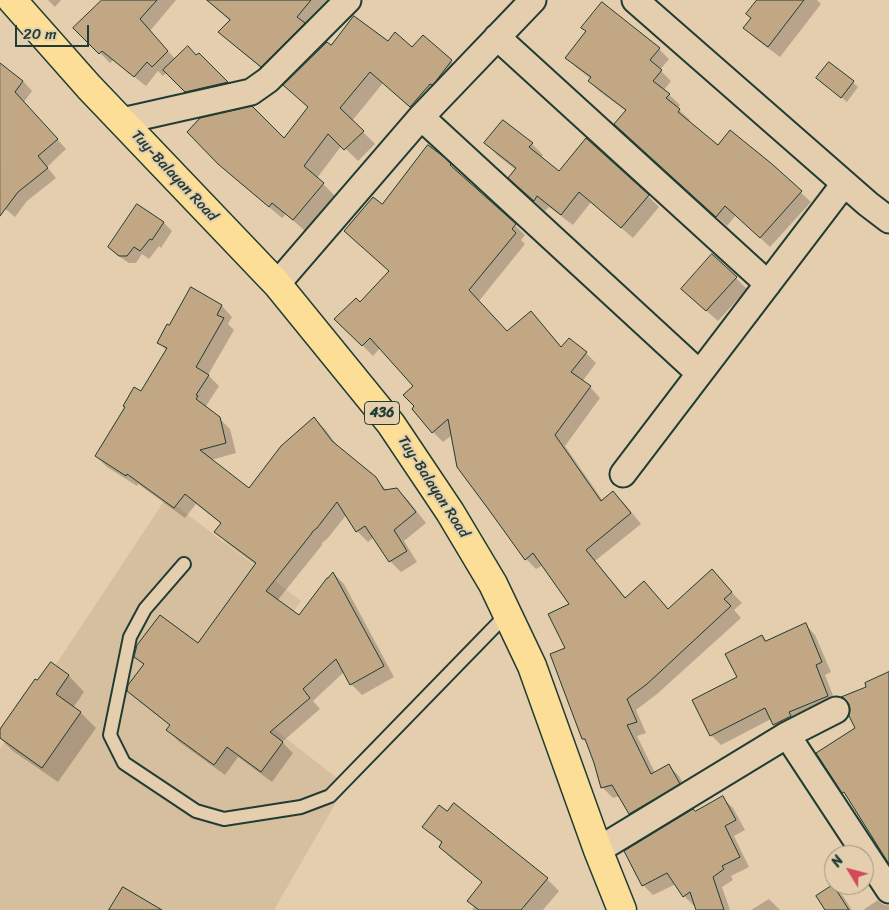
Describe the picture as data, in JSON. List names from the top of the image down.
{
  "streets": {
    "main road": ["Tuy-Balayan Road", "436"]
  },
  "scale_bar": "20 m",
  "north": "top left"
}
